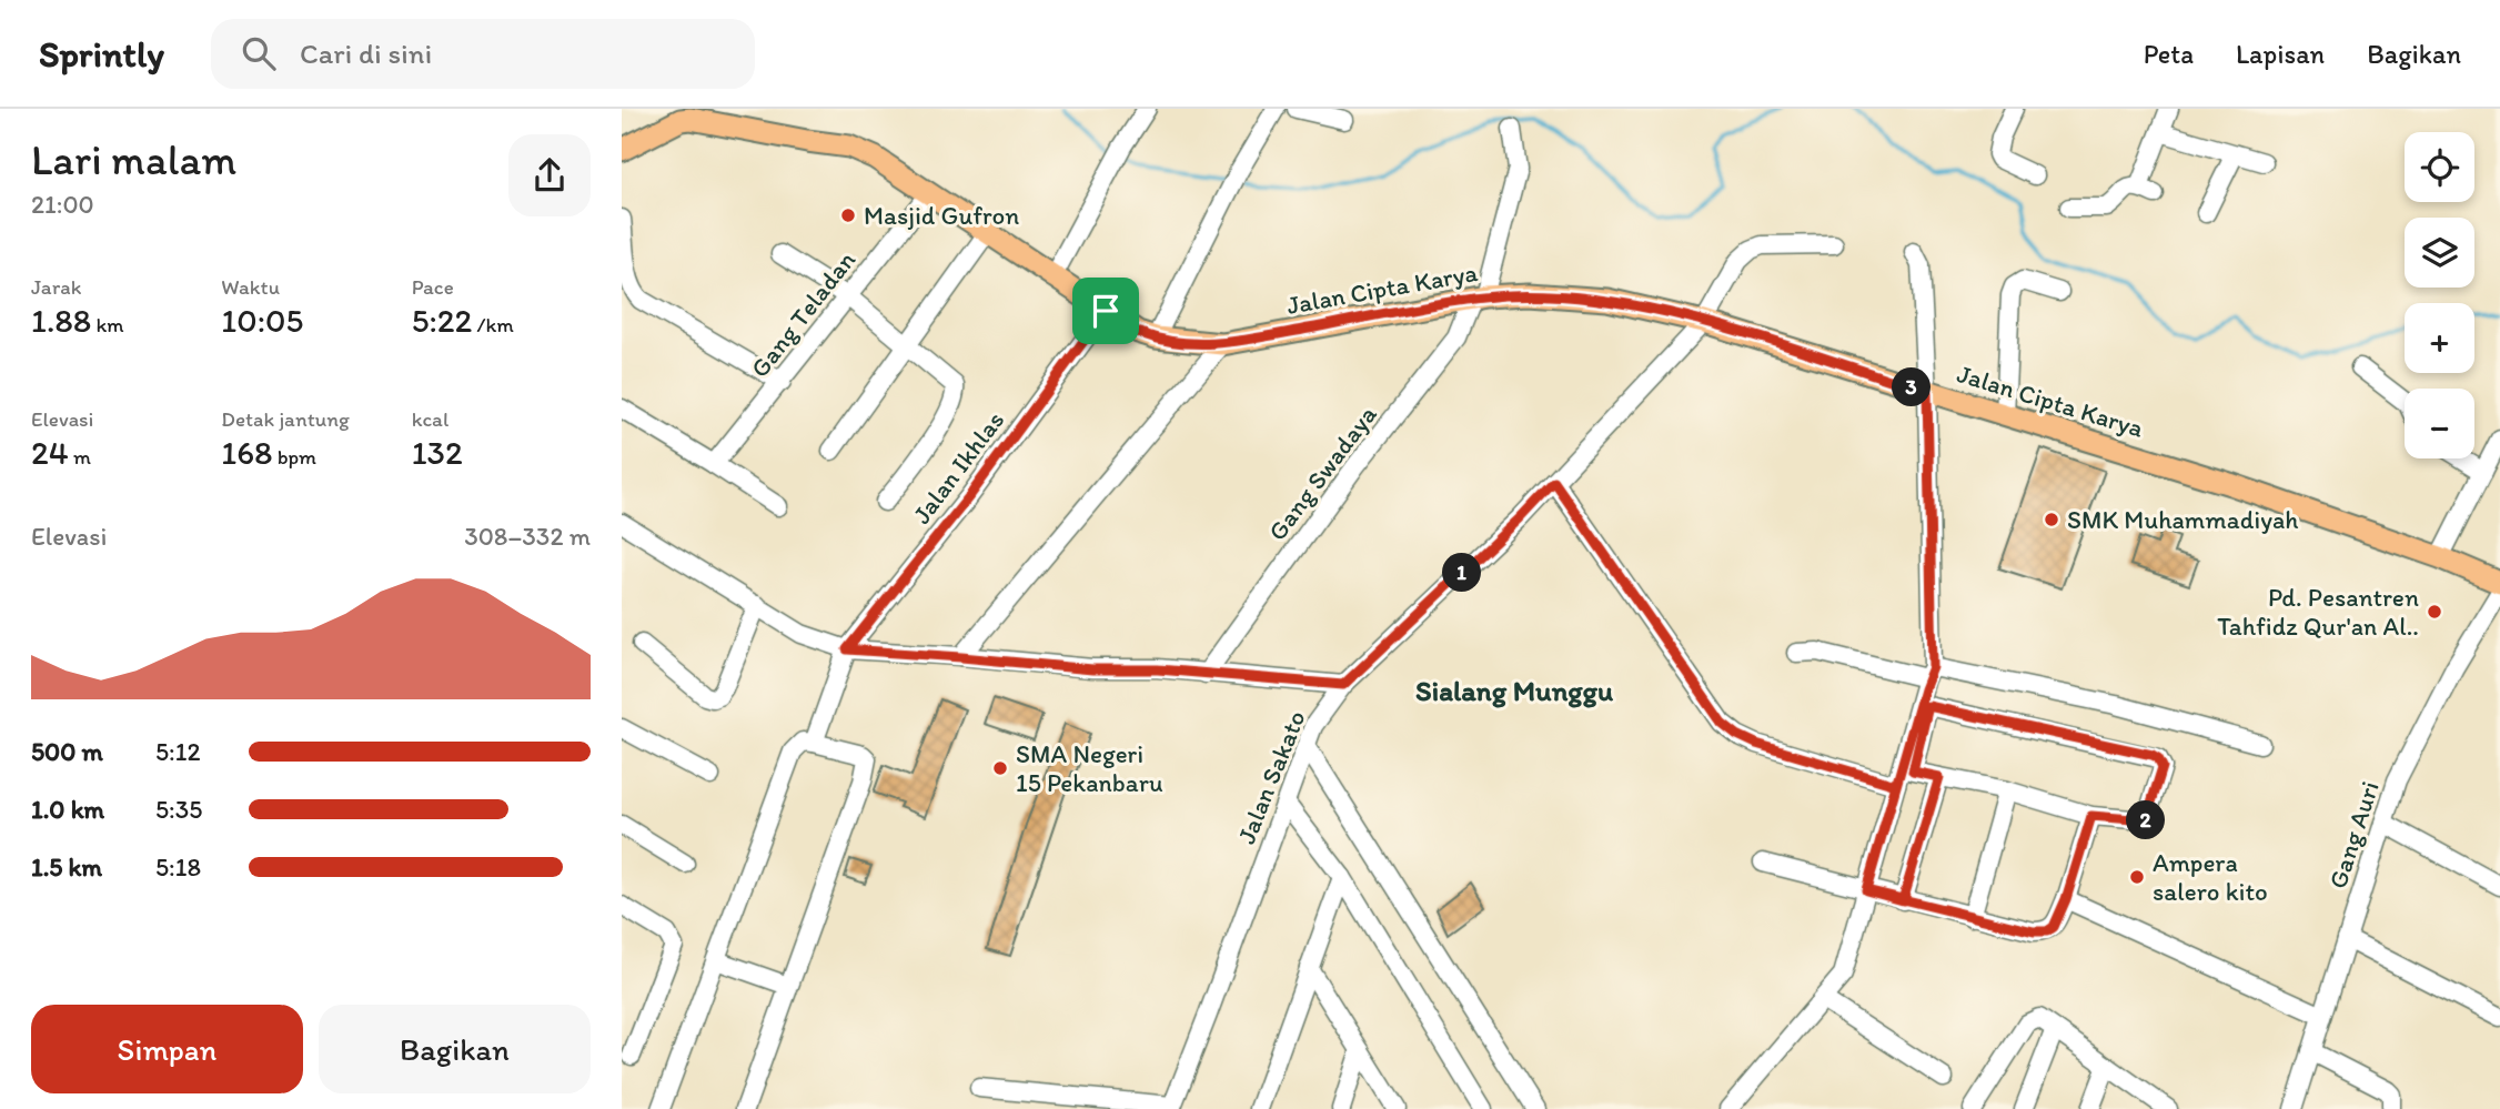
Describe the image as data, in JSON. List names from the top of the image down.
{
  "streets": {
    "main road": ["Jalan Cipta Karya"],
    "street": [
      "Gang Teladan",
      "Jalan Ikhlas",
      "Gang Swadaya",
      "Jalan Sakato",
      "Gang Auri"
    ]
  },
  "crossings": [
    ["Jalan Cipta Karya", "Gang Teladan"],
    ["Jalan Cipta Karya", "Jalan Ikhlas"],
    ["Jalan Cipta Karya", "Gang Swadaya"],
    ["Jalan Cipta Karya", "Jalan Sakato"]
  ],
  "districts": ["Sialang Munggu"],
  "places": [
    "Masjid Gufron",
    "SMK Muhammadiyah",
    "Pd. Pesantren Tahfidz Qur'an Al..",
    "SMA Negeri 15 Pekanbaru",
    "Ampera salero kito"
  ],
  "page": {
    "header": "Sprintly",
    "search": "Cari di sini",
    "nav": ["Peta", "Lapisan", "Bagikan"],
    "heading": ["Lari malam", "21:00"],
    "map_buttons": ["+", "−"],
    "stats": [
      ["Jarak", "1.88 km"],
      ["Waktu", "10:05"],
      ["Pace", "5:22 /km"],
      ["Elevasi", "24 m"],
      ["Detak jantung", "168 bpm"],
      ["kcal", "132"]
    ],
    "pins": ["3", "1", "2"],
    "chart": ["Elevasi", "308–332 m"],
    "list": [
      {
        "name": "500 m",
        "note": "5:12"
      },
      {
        "name": "1.0 km",
        "note": "5:35"
      },
      {
        "name": "1.5 km",
        "note": "5:18"
      }
    ],
    "buttons": ["Simpan", "Bagikan"]
  }
}
